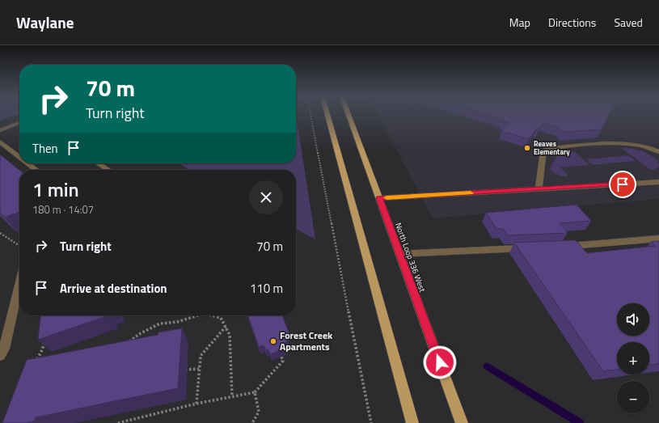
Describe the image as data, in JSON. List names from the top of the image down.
{
  "streets": {
    "main road": ["North Loop 336 West"]
  },
  "places": ["Reaves Elementary", "Forest Creek Apartments"],
  "page": {
    "header": "Waylane",
    "nav": ["Map", "Directions", "Saved"],
    "turn": ["70 m", "Turn right"],
    "then": "Then",
    "heading": ["1 min", "180 m · 14:07"],
    "list": [
      {
        "name": "Turn right",
        "value": "70 m"
      },
      {
        "name": "Arrive at destination",
        "value": "110 m"
      }
    ],
    "map_buttons": ["+", "−"]
  }
}
